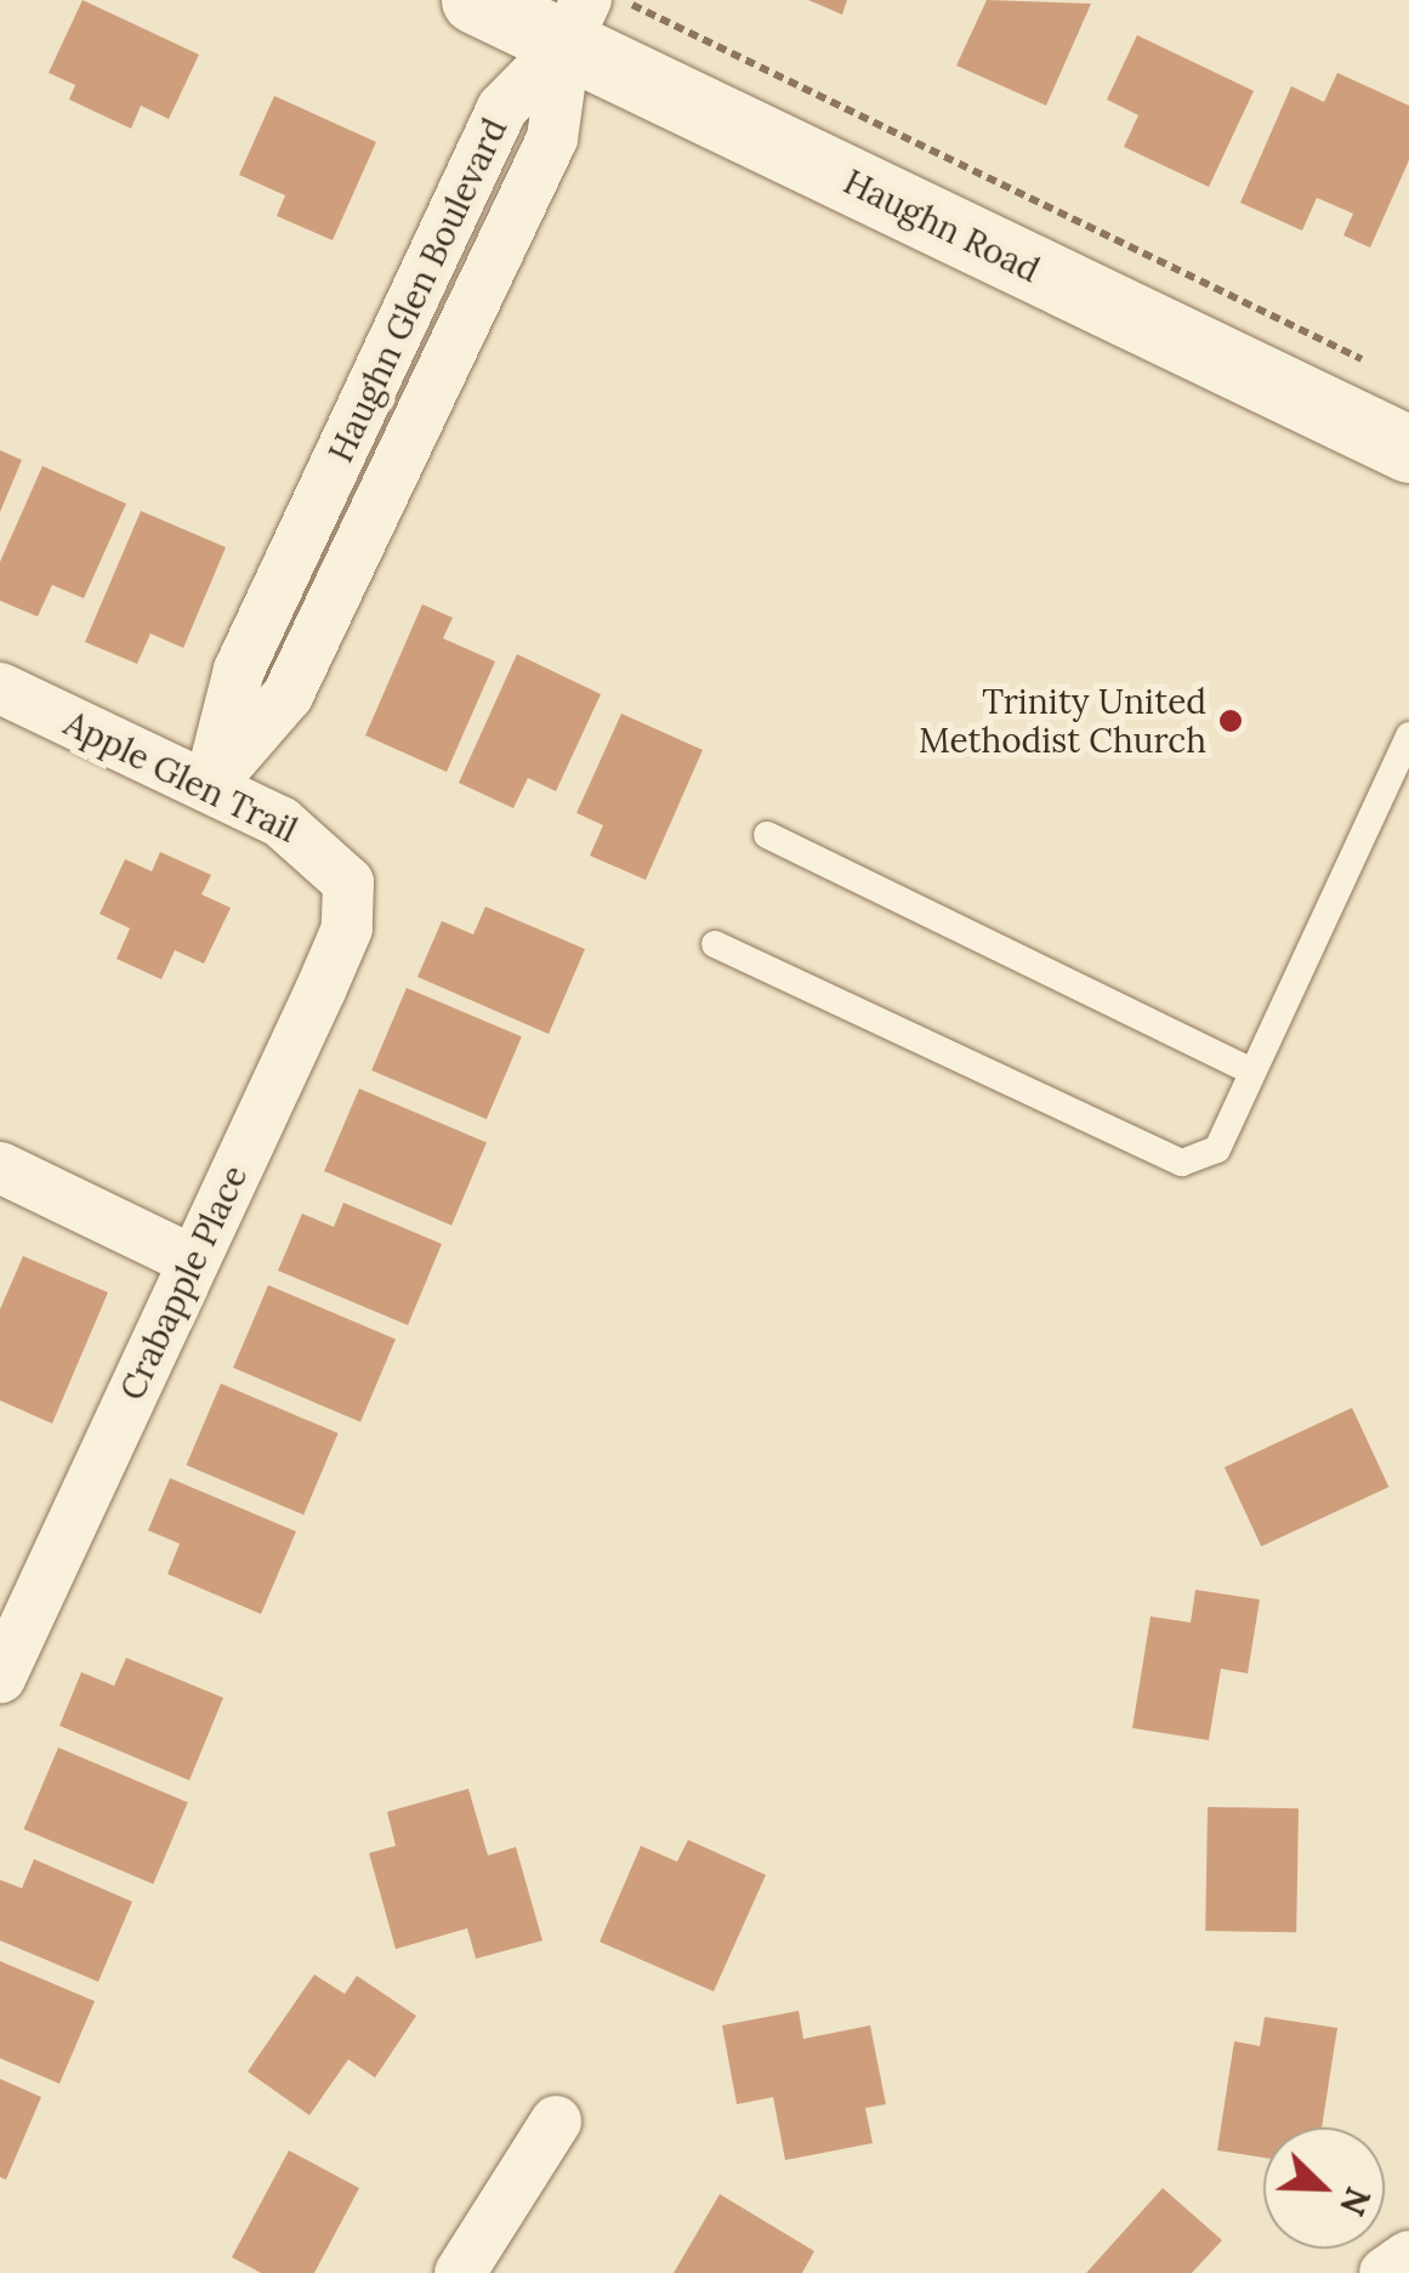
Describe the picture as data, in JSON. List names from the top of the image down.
{
  "streets": {
    "street": [
      "Haughn Road",
      "Haughn Glen Boulevard",
      "Apple Glen Trail",
      "Crabapple Place"
    ]
  },
  "crossings": [
    ["Haughn Road", "Haughn Glen Boulevard"],
    ["Haughn Glen Boulevard", "Apple Glen Trail"],
    ["Apple Glen Trail", "Crabapple Place"]
  ],
  "places": ["Trinity United Methodist Church"],
  "north": "bottom right"
}
